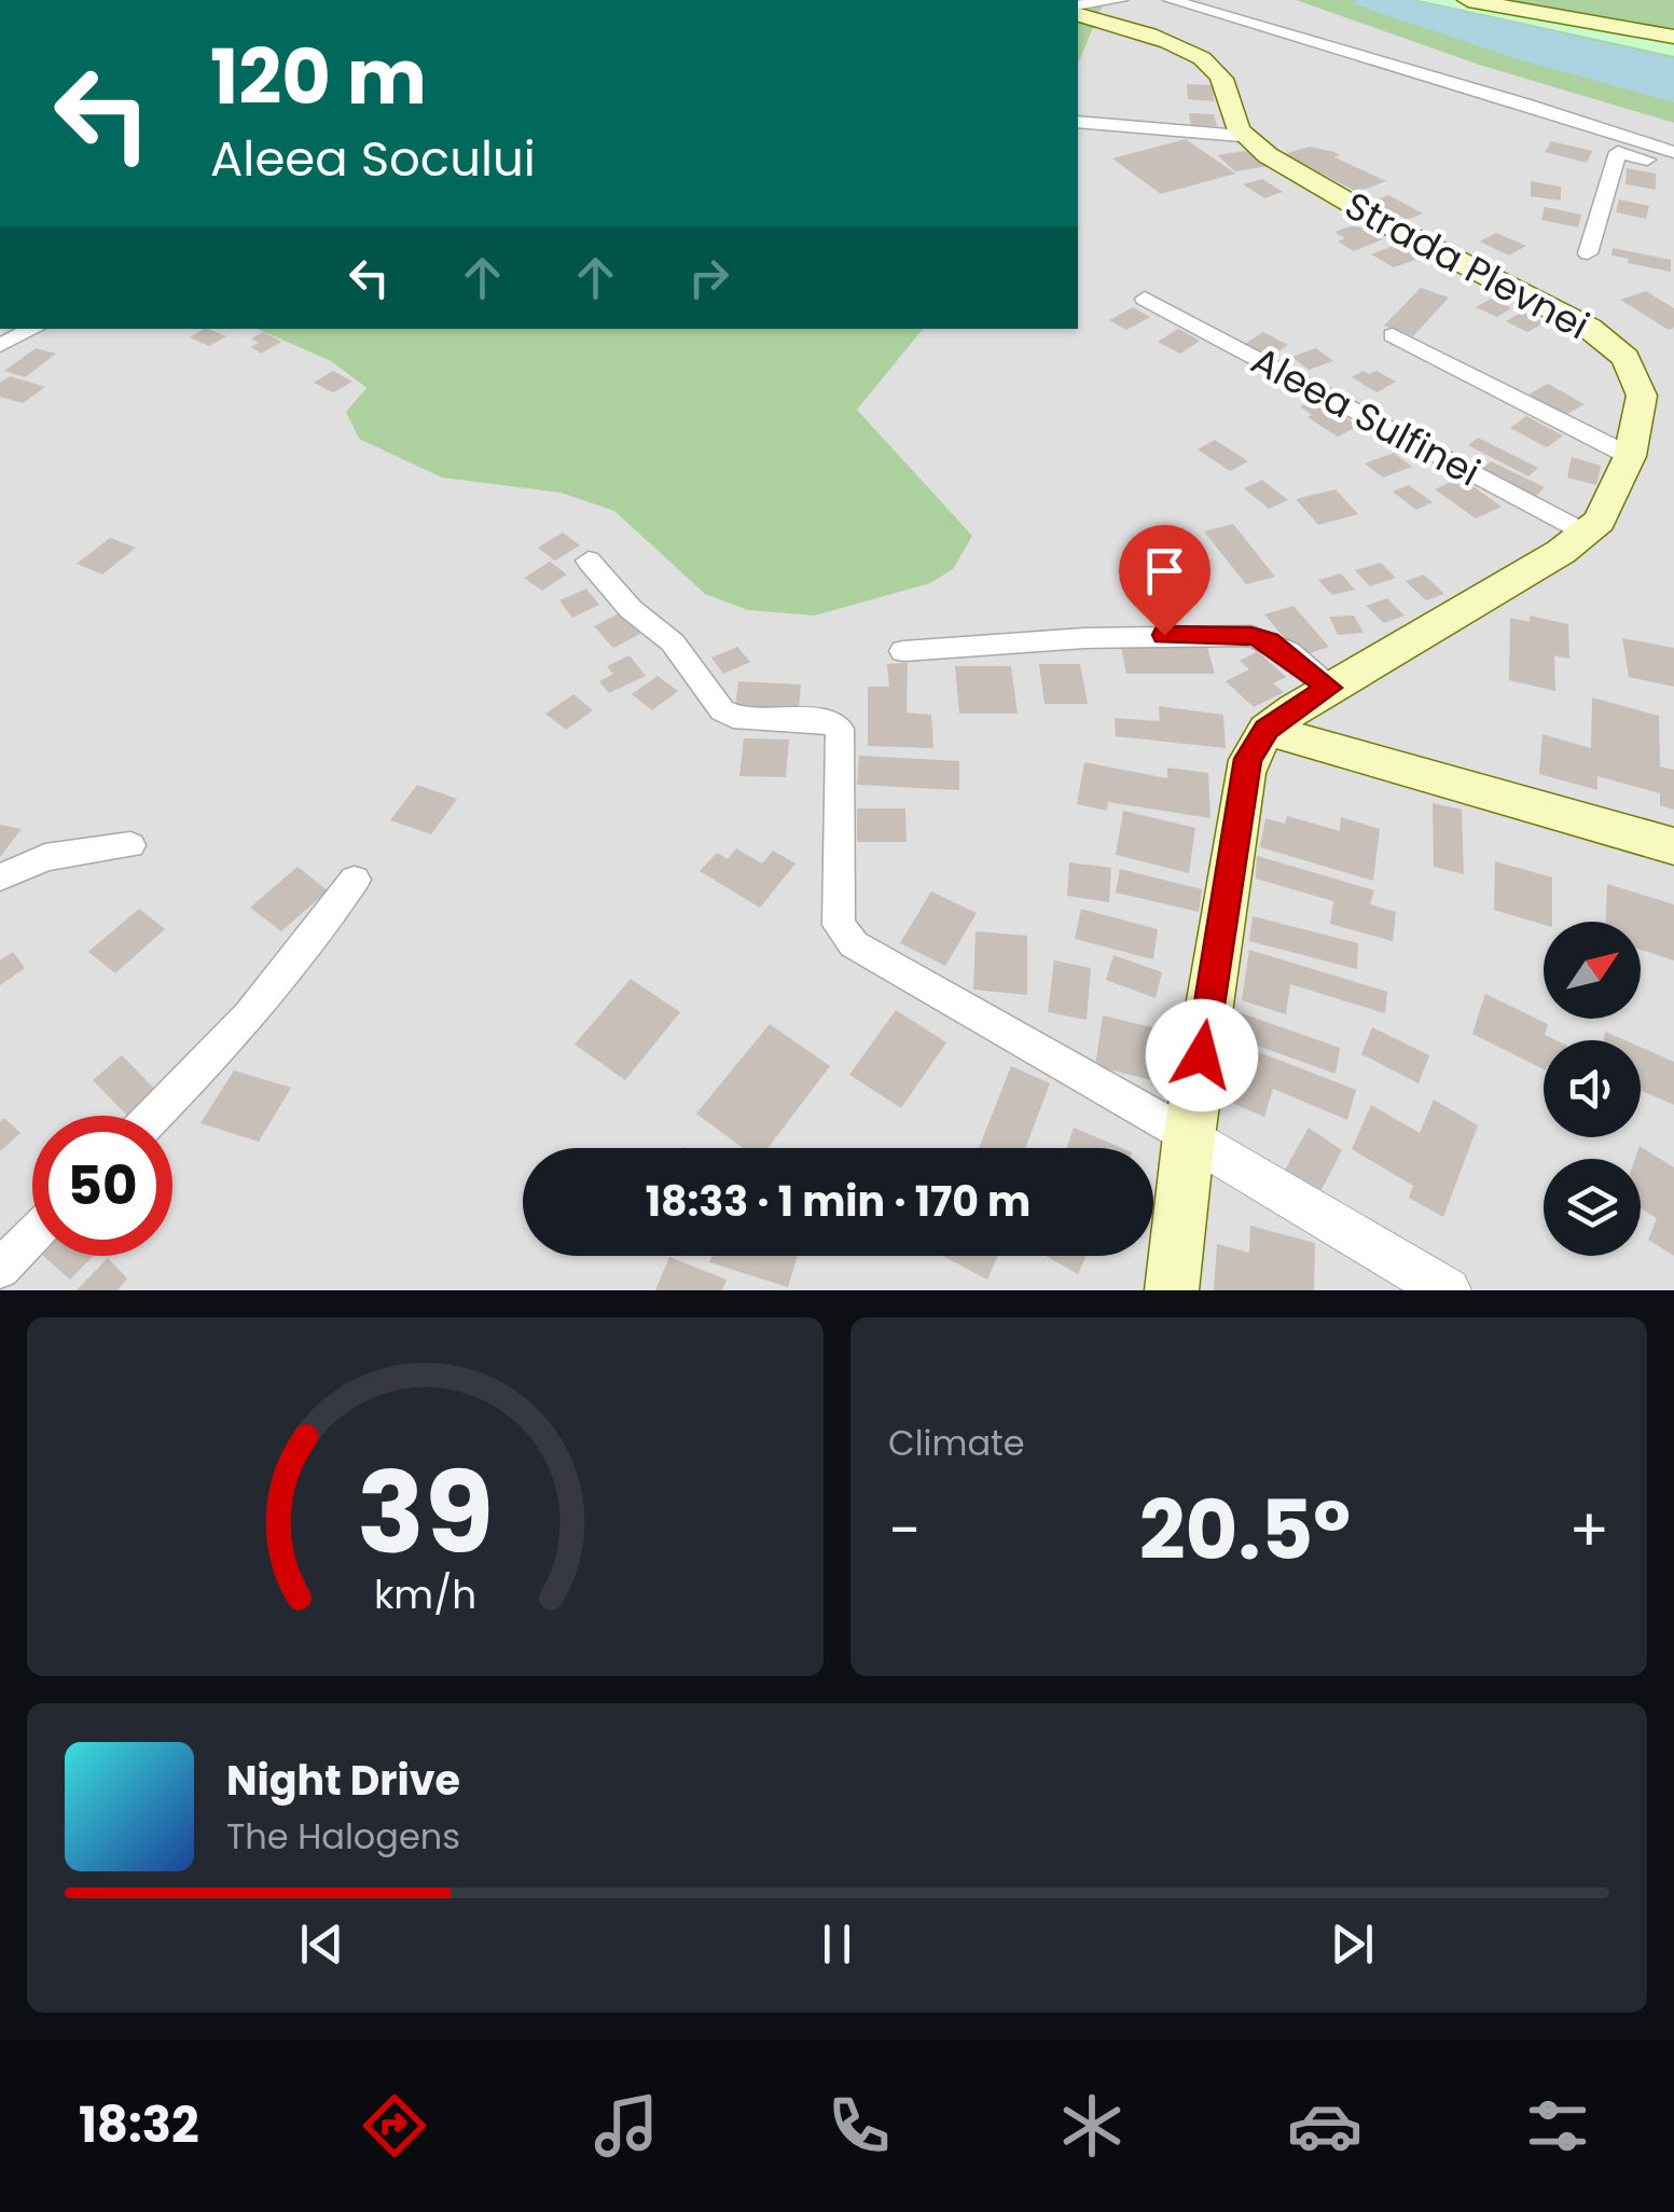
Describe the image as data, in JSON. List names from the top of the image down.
{
  "streets": {
    "main road": ["Strada Plevnei"],
    "street": ["Aleea Sulfinei"]
  },
  "crossings": [
    ["Strada Plevnei", "Aleea Sulfinei"]
  ],
  "north": "top right",
  "page": {
    "turn": ["120 m", "Aleea Socului"],
    "limit": "50",
    "trip": "18:33 · 1 min · 170 m",
    "tile": "Climate",
    "heat": ["−", "20.5°", "+"],
    "song": ["Night Drive", "The Halogens"],
    "tabs": "18:32",
    "gauge": ["39", "km/h"]
  }
}
